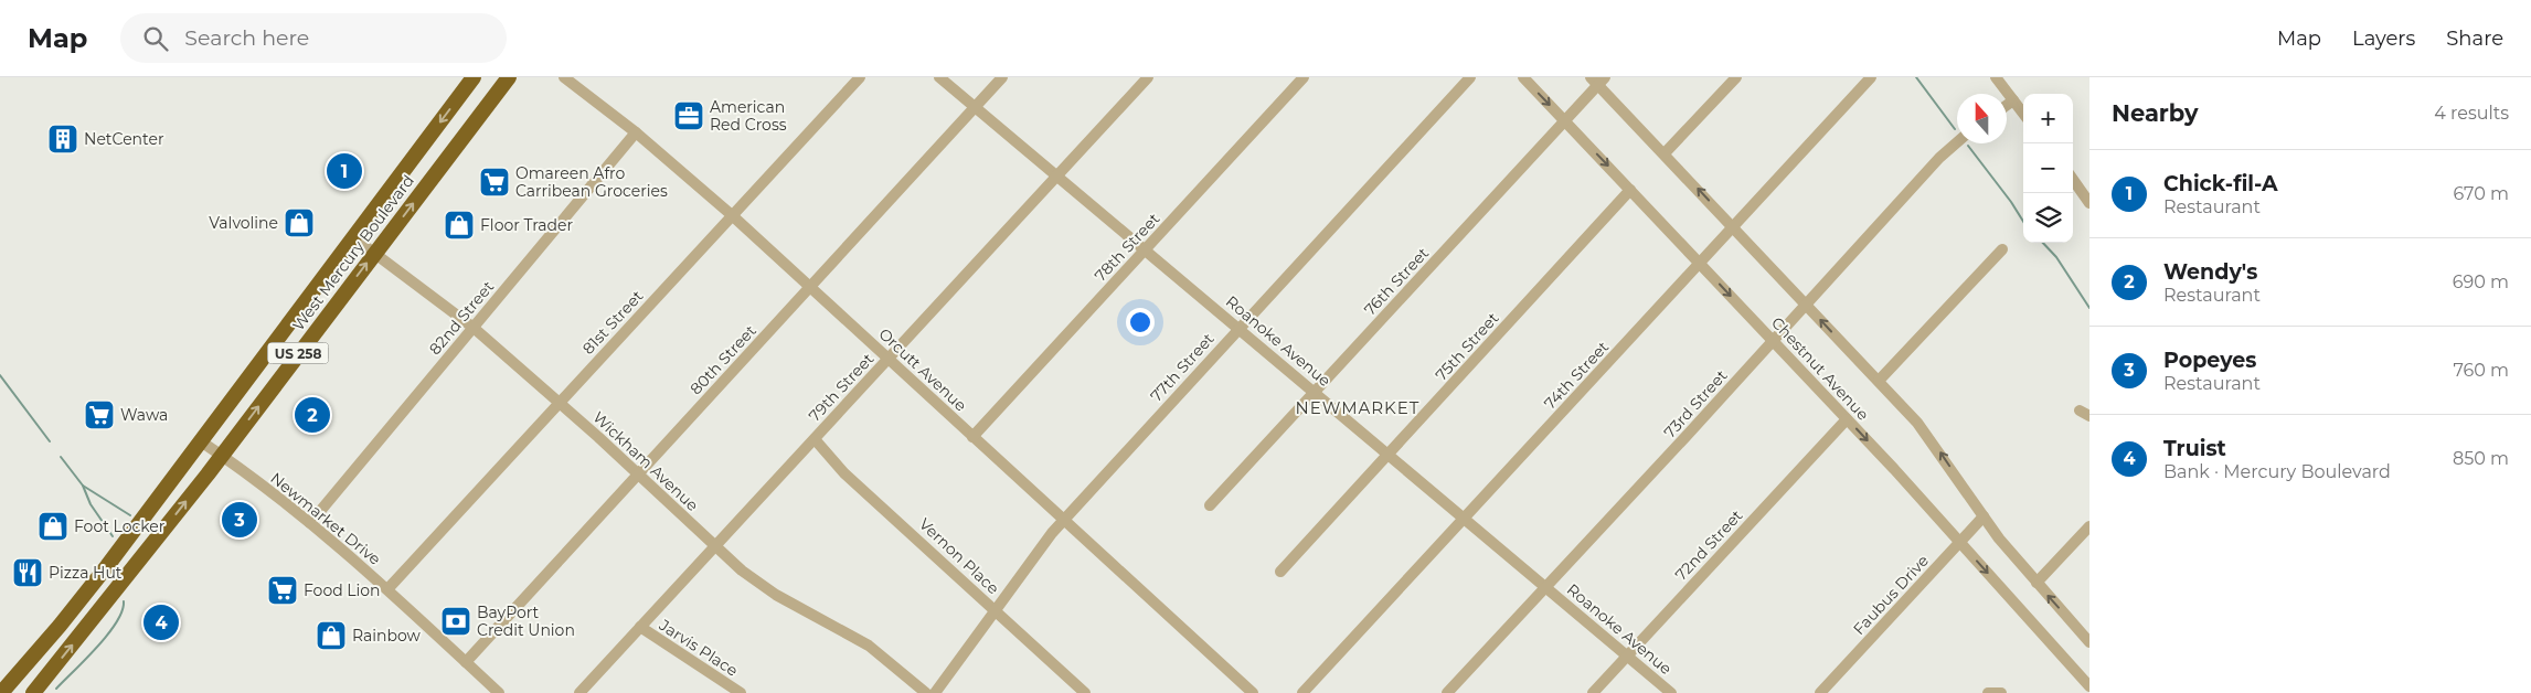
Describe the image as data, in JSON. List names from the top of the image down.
{
  "streets": {
    "highway": ["West Mercury Boulevard", "US 258"],
    "street": [
      "78th Street",
      "76th Street",
      "82nd Street",
      "81st Street",
      "Roanoke Avenue",
      "75th Street",
      "80th Street",
      "77th Street",
      "Chestnut Avenue",
      "Orcutt Avenue",
      "74th Street",
      "79th Street",
      "73rd Street",
      "Wickham Avenue",
      "Newmarket Drive",
      "72nd Street",
      "Vernon Place",
      "Faubus Drive",
      "Jarvis Place"
    ]
  },
  "crossings": [
    ["78th Street", "Roanoke Avenue"],
    ["78th Street", "Orcutt Avenue"],
    ["West Mercury Boulevard", "Wickham Avenue"],
    ["West Mercury Boulevard", "Newmarket Drive"],
    ["76th Street", "Roanoke Avenue"],
    ["76th Street", "Chestnut Avenue"],
    ["82nd Street", "Orcutt Avenue"],
    ["82nd Street", "Wickham Avenue"],
    ["82nd Street", "Newmarket Drive"],
    ["81st Street", "Orcutt Avenue"],
    ["81st Street", "Wickham Avenue"],
    ["81st Street", "Newmarket Drive"],
    ["Roanoke Avenue", "75th Street"],
    ["Roanoke Avenue", "80th Street"],
    ["Roanoke Avenue", "77th Street"],
    ["Roanoke Avenue", "74th Street"],
    ["Roanoke Avenue", "79th Street"],
    ["Roanoke Avenue", "73rd Street"],
    ["Roanoke Avenue", "72nd Street"],
    ["75th Street", "Chestnut Avenue"],
    ["80th Street", "Orcutt Avenue"],
    ["80th Street", "Wickham Avenue"],
    ["80th Street", "Newmarket Drive"],
    ["77th Street", "Orcutt Avenue"],
    ["77th Street", "Vernon Place"],
    ["Chestnut Avenue", "74th Street"],
    ["Chestnut Avenue", "73rd Street"],
    ["Chestnut Avenue", "72nd Street"],
    ["Chestnut Avenue", "Faubus Drive"],
    ["Orcutt Avenue", "79th Street"],
    ["79th Street", "Wickham Avenue"],
    ["79th Street", "Vernon Place"],
    ["79th Street", "Jarvis Place"]
  ],
  "districts": ["NEWMARKET"],
  "places": {
    "office": ["American Red Cross"],
    "building": ["NetCenter"],
    "supermarket": ["Omareen Afro Carribean Groceries", "Wawa", "Food Lion"],
    "shop": [
      "Valvoline",
      "Floor Trader",
      "Foot Locker",
      "Rainbow"
    ],
    "restaurant": ["Pizza Hut"],
    "bank": ["BayPort Credit Union"]
  },
  "north": "top",
  "page": {
    "header": "Map",
    "search": "Search here",
    "nav": ["Map", "Layers", "Share"],
    "heading": ["Nearby", "4 results"],
    "map_buttons": ["+", "−"],
    "list": [
      {
        "mark": "1",
        "name": "Chick-fil-A",
        "note": "Restaurant",
        "value": "670 m"
      },
      {
        "mark": "2",
        "name": "Wendy's",
        "note": "Restaurant",
        "value": "690 m"
      },
      {
        "mark": "3",
        "name": "Popeyes",
        "note": "Restaurant",
        "value": "760 m"
      },
      {
        "mark": "4",
        "name": "Truist",
        "note": "Bank · Mercury Boulevard",
        "value": "850 m"
      }
    ],
    "pins": [
      "1",
      "2",
      "3",
      "4"
    ]
  }
}
